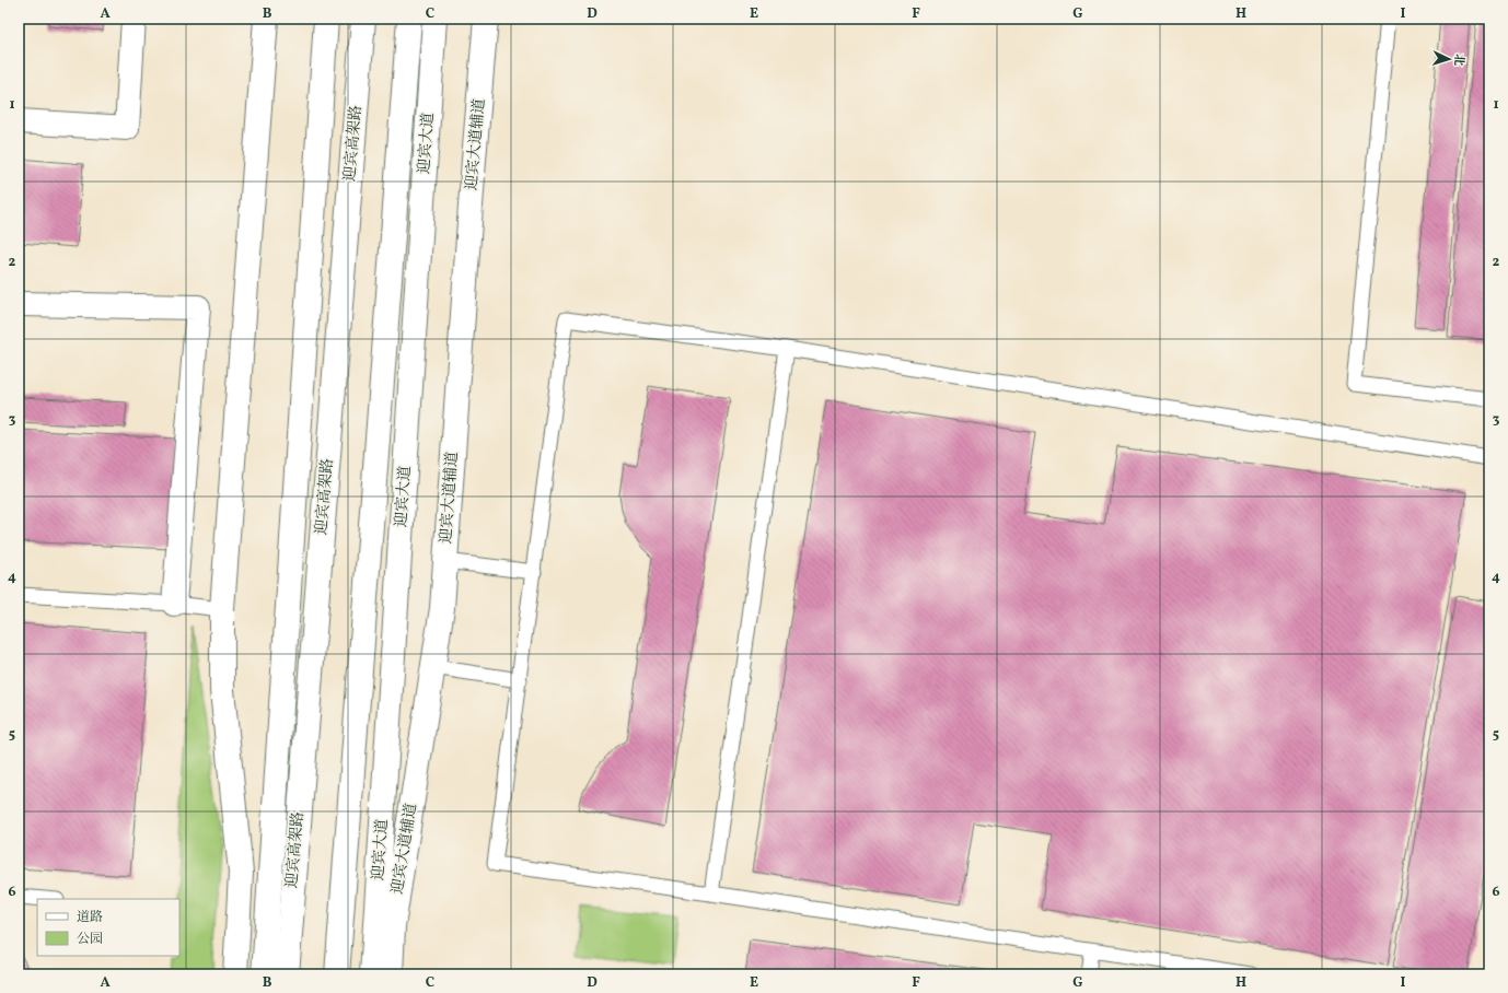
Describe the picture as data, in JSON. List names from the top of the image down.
{
  "streets": {
    "main road": ["迎宾高架路", "迎宾大道", "迎宾大道辅道"]
  },
  "legend": ["道路", "公园"],
  "north": "right",
  "grid": {
    "columns": [
      "A",
      "B",
      "C",
      "D",
      "E",
      "F",
      "G",
      "H",
      "I"
    ],
    "rows": [
      "1",
      "2",
      "3",
      "4",
      "5",
      "6"
    ]
  }
}
